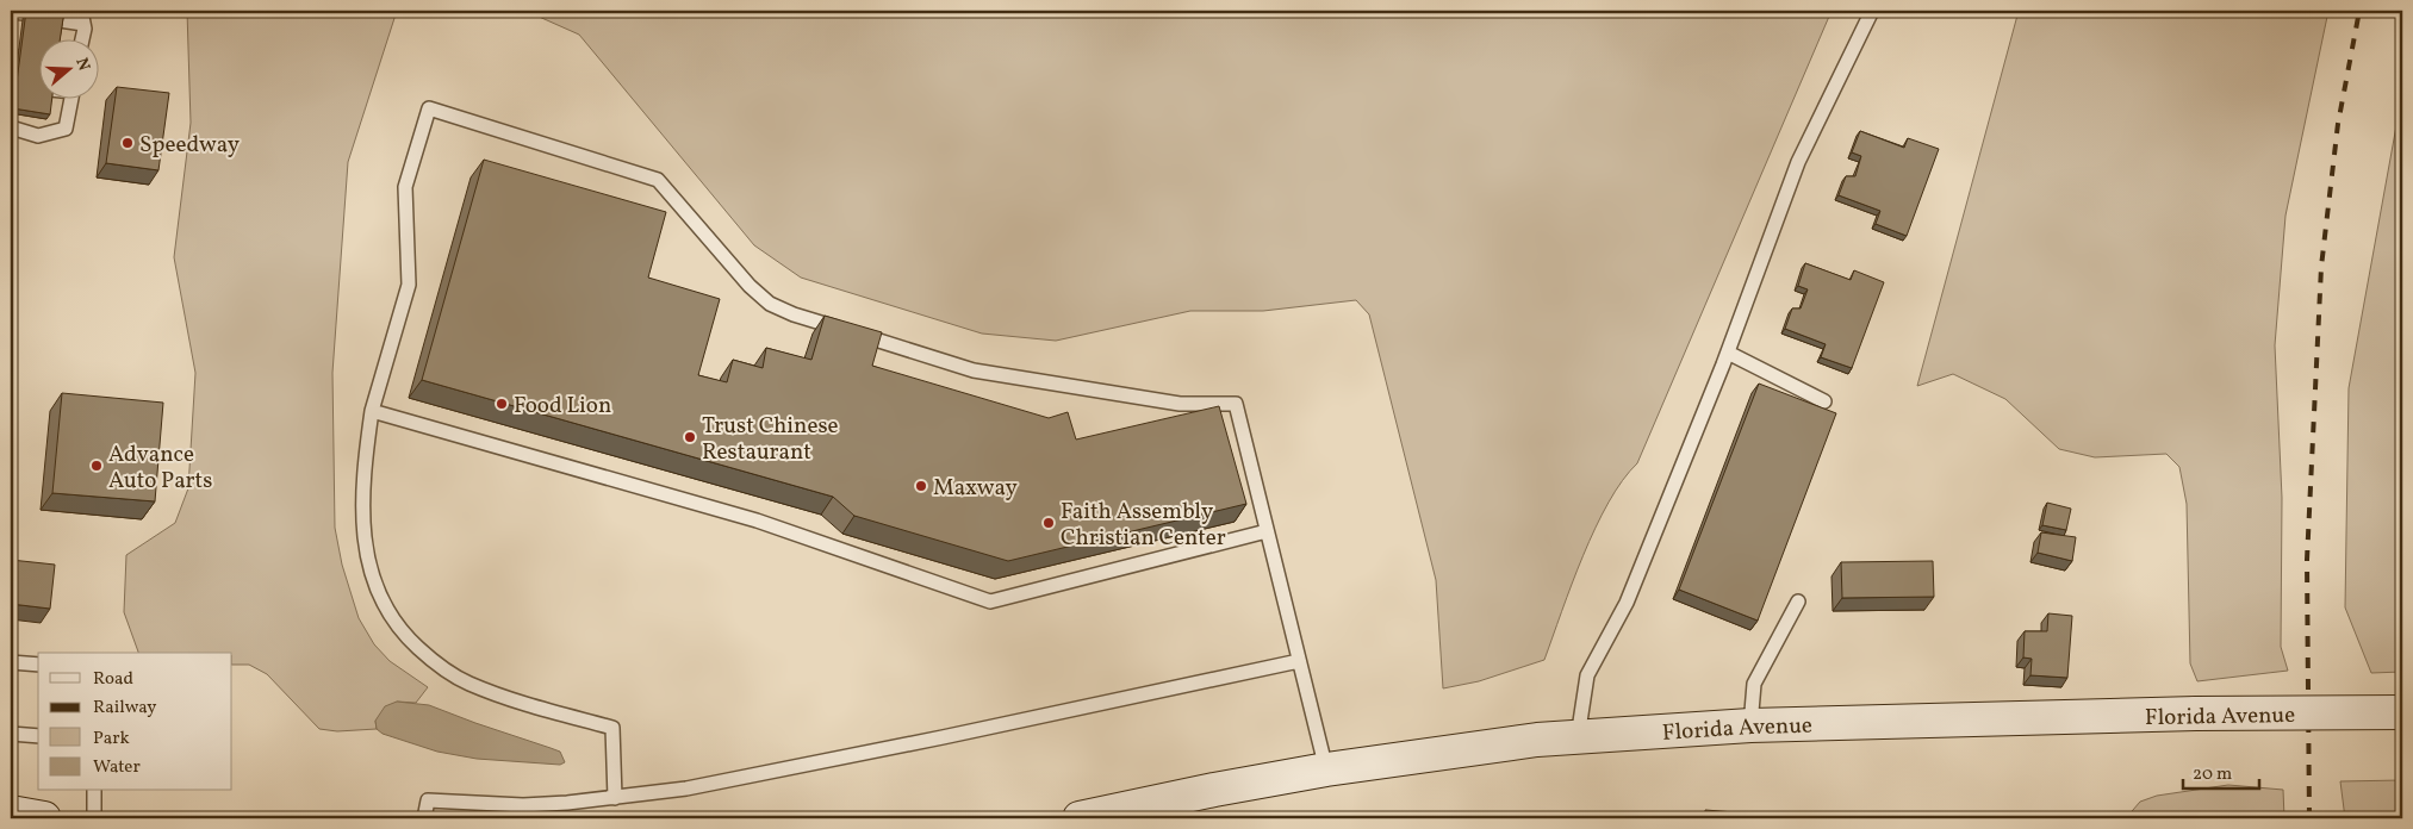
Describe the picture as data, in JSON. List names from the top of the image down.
{
  "streets": {
    "main road": ["Florida Avenue"]
  },
  "places": [
    "Speedway",
    "Food Lion",
    "Trust Chinese Restaurant",
    "Advance Auto Parts",
    "Maxway",
    "Faith Assembly Christian Center"
  ],
  "legend": [
    "Road",
    "Railway",
    "Park",
    "Water"
  ],
  "scale_bar": "20 m",
  "north": "right"
}
